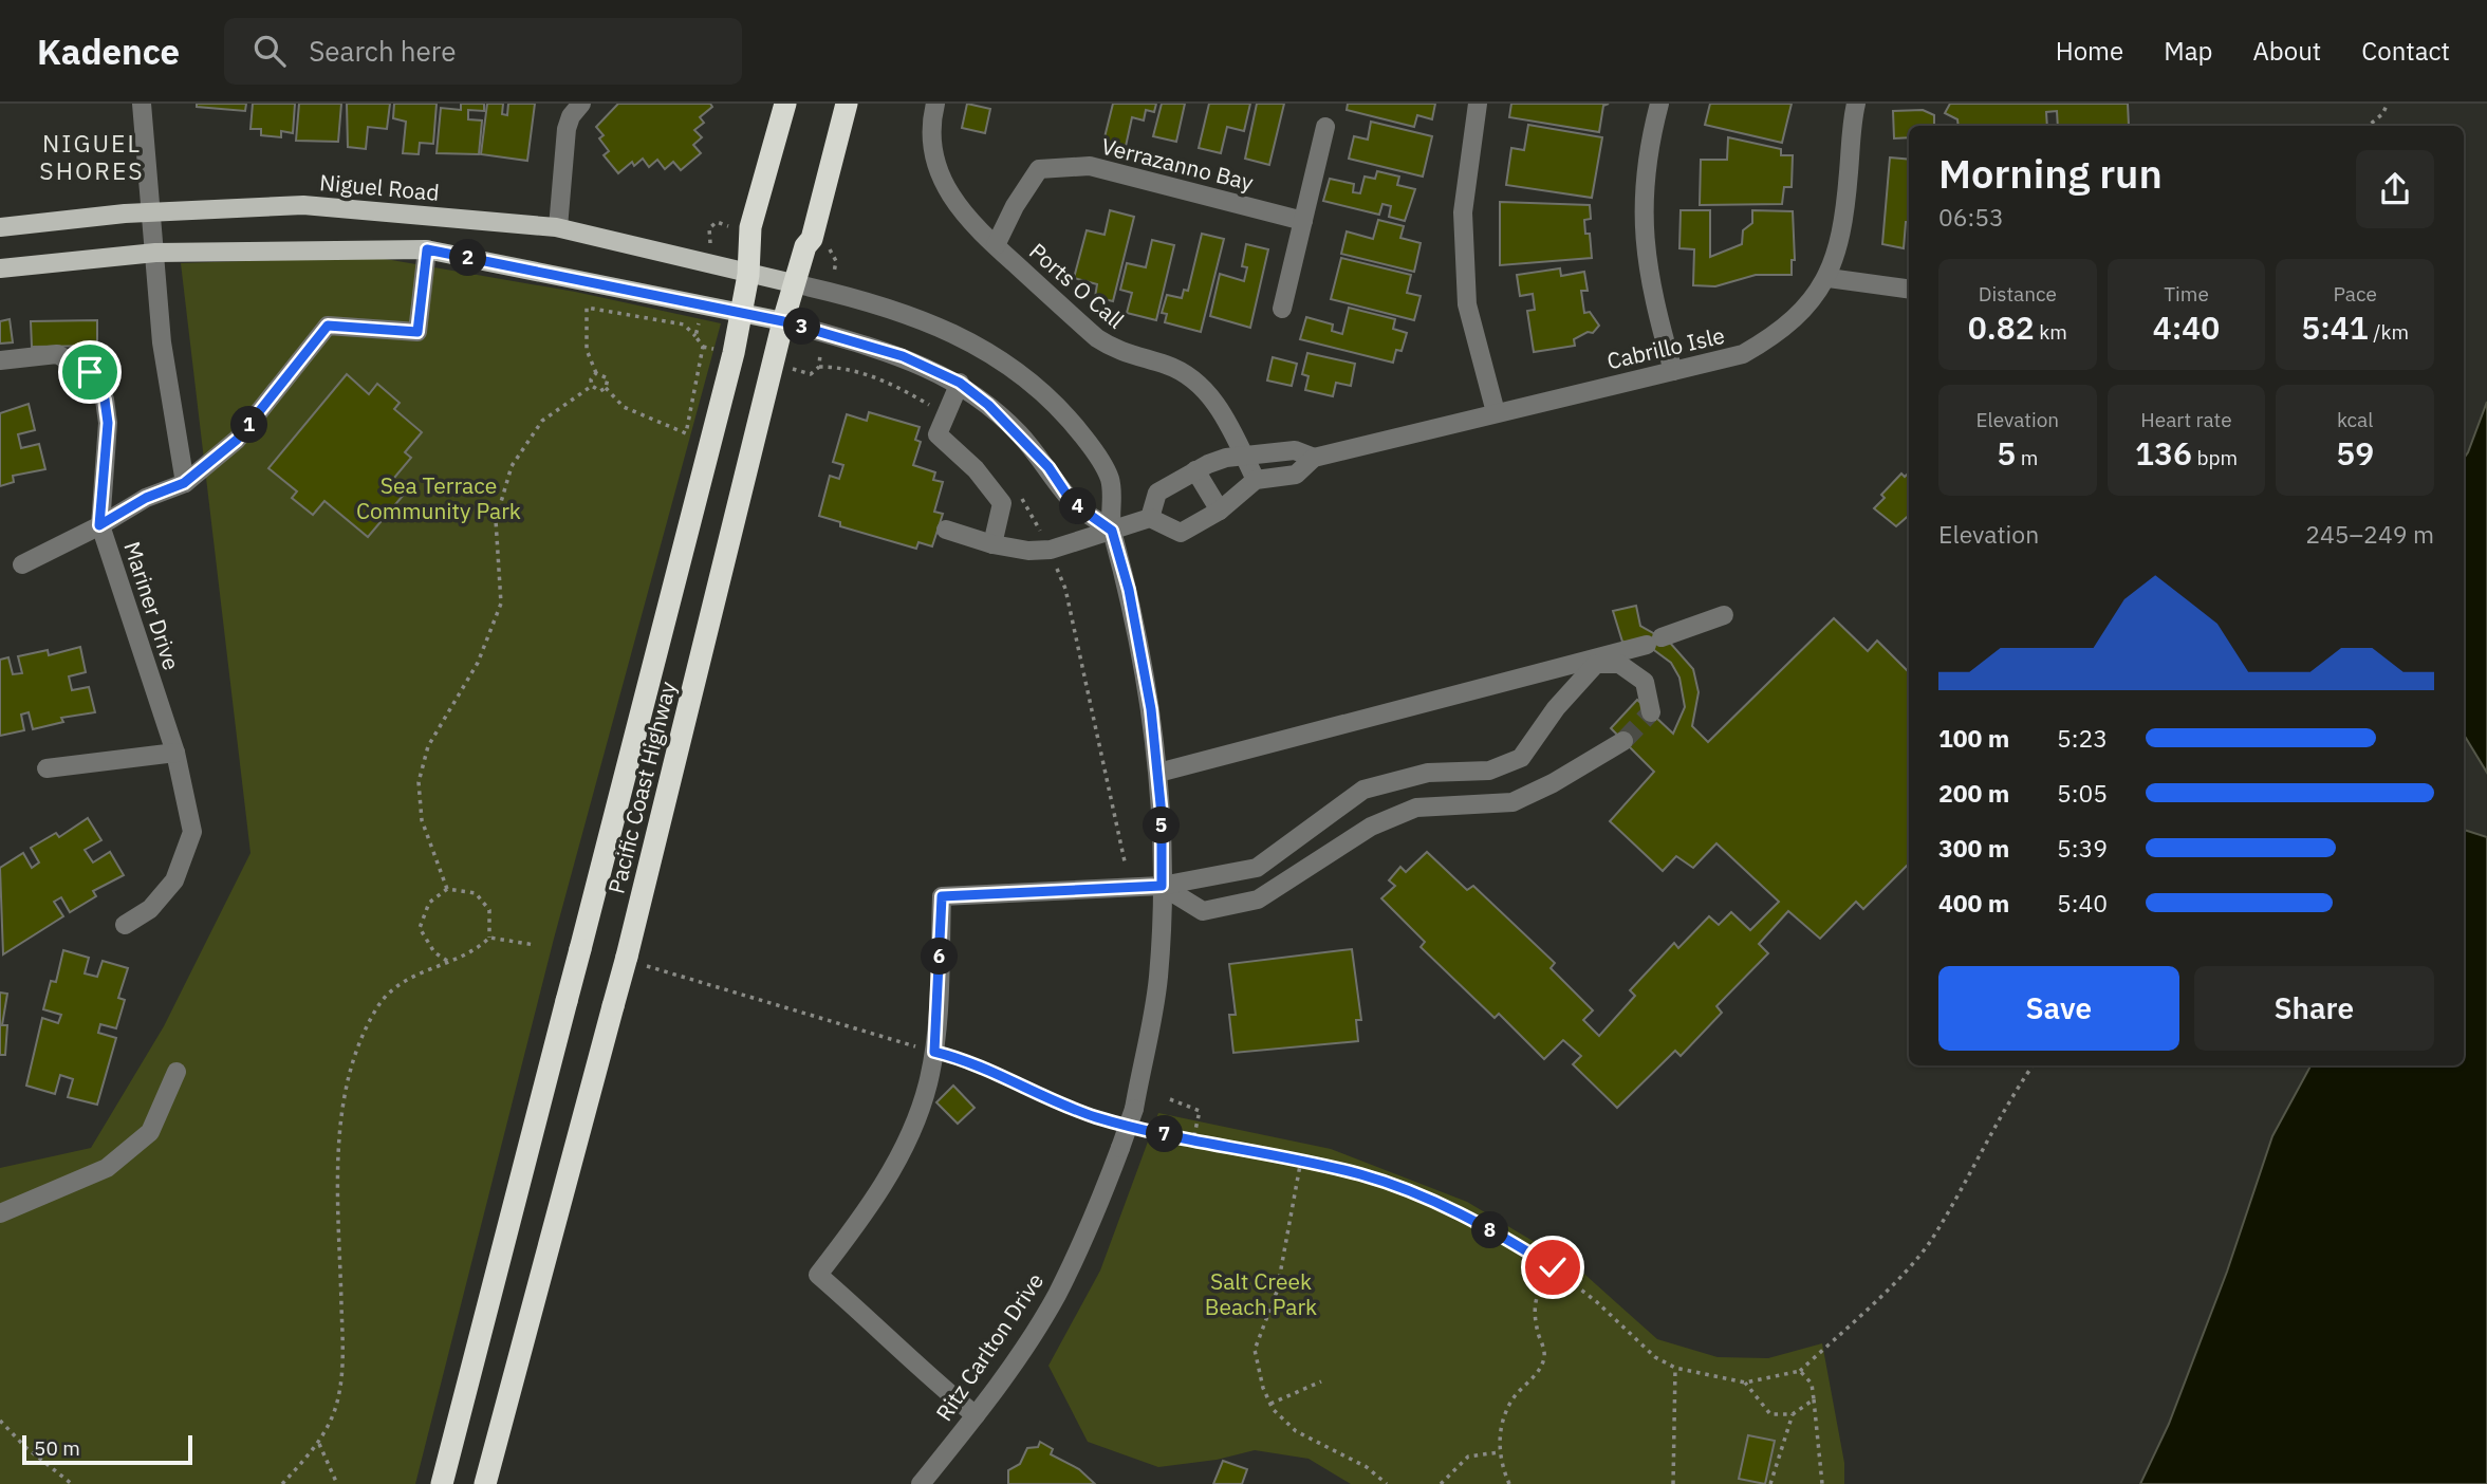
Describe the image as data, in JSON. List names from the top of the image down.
{
  "streets": {
    "highway": ["Pacific Coast Highway"],
    "main road": ["Niguel Road"],
    "street": [
      "Verrazanno Bay",
      "Ports O Call",
      "Cabrillo Isle",
      "Mariner Drive",
      "Ritz Carlton Drive"
    ]
  },
  "crossings": [
    ["Verrazanno Bay", "Ports O Call"],
    ["Niguel Road", "Pacific Coast Highway"],
    ["Niguel Road", "Ritz Carlton Drive"],
    ["Ports O Call", "Cabrillo Isle"],
    ["Pacific Coast Highway", "Ritz Carlton Drive"]
  ],
  "districts": ["NIGUEL SHORES"],
  "parks": ["Sea Terrace Community Park", "Salt Creek Beach Park"],
  "scale_bar": "50 m",
  "page": {
    "header": "Kadence",
    "search": "Search here",
    "nav": [
      "Home",
      "Map",
      "About",
      "Contact"
    ],
    "heading": ["Morning run", "06:53"],
    "pins": [
      "2",
      "3",
      "1",
      "4",
      "5",
      "6",
      "7",
      "8"
    ],
    "stats": [
      ["Distance", "0.82 km"],
      ["Time", "4:40"],
      ["Pace", "5:41 /km"],
      ["Elevation", "5 m"],
      ["Heart rate", "136 bpm"],
      ["kcal", "59"]
    ],
    "chart": ["Elevation", "245–249 m"],
    "list": [
      {
        "name": "100 m",
        "note": "5:23"
      },
      {
        "name": "200 m",
        "note": "5:05"
      },
      {
        "name": "300 m",
        "note": "5:39"
      },
      {
        "name": "400 m",
        "note": "5:40"
      }
    ],
    "buttons": ["Save", "Share"],
    "scale": "50 m"
  }
}
